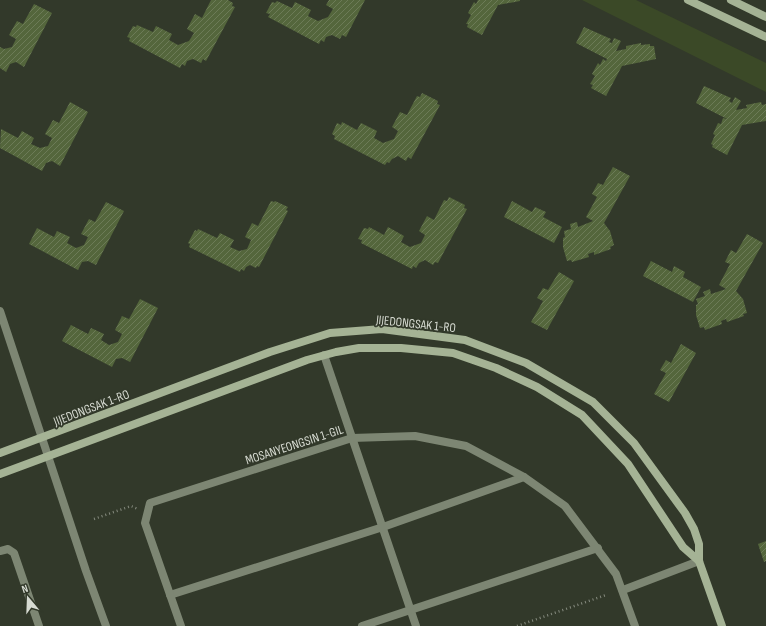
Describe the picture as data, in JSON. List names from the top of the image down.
{
  "streets": {
    "street": ["JIJEDONGSAK 1-RO", "MOSANYEONGSIN 1-GIL"]
  },
  "north": "top"
}
